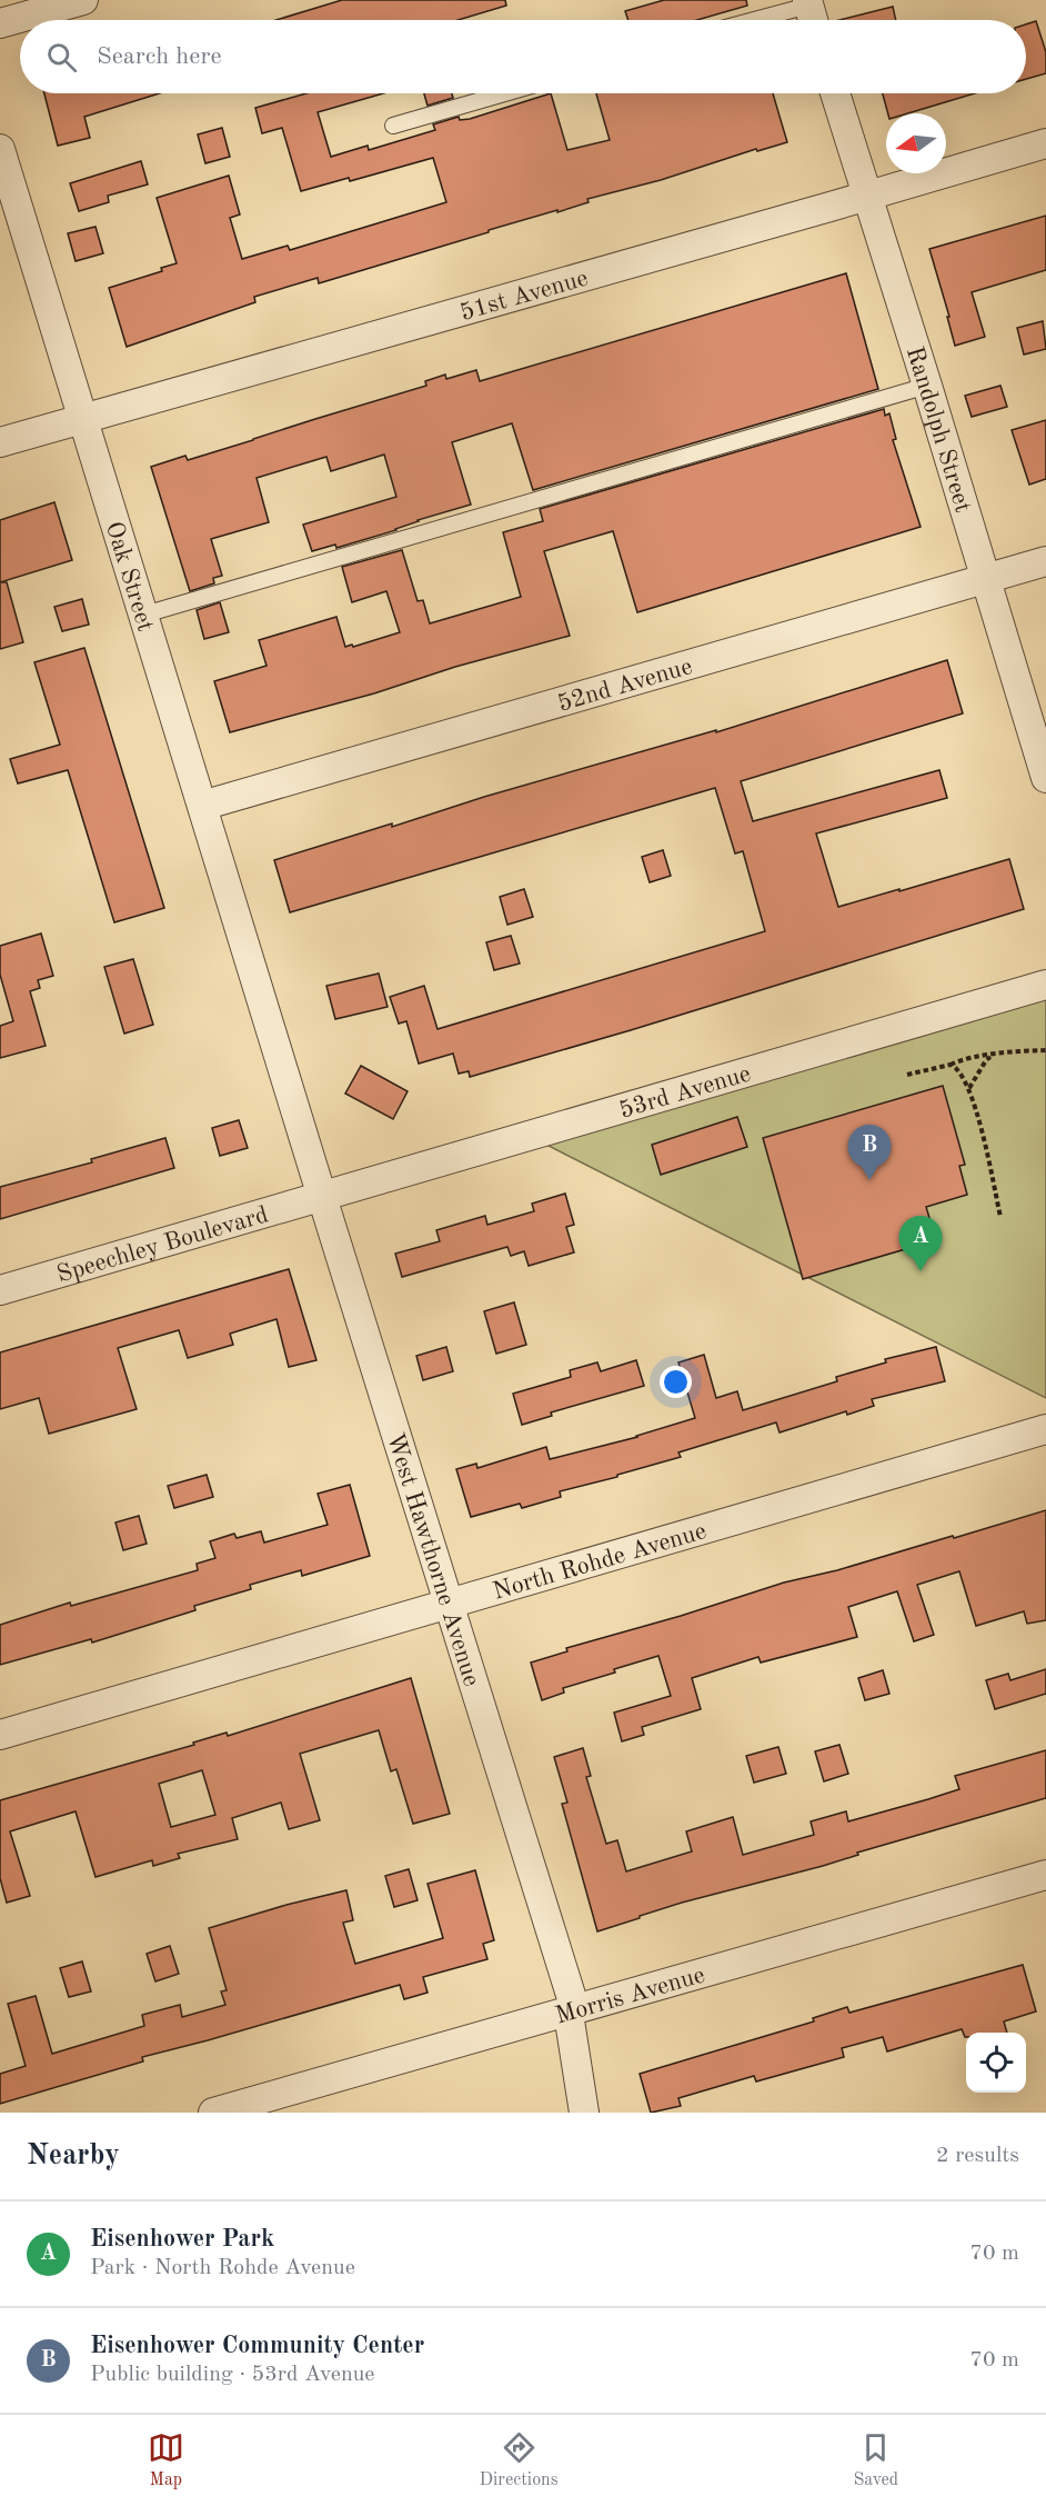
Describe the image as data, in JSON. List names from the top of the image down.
{
  "streets": {
    "street": [
      "51st Avenue",
      "Randolph Street",
      "Oak Street",
      "52nd Avenue",
      "53rd Avenue",
      "Speechley Boulevard",
      "West Hawthorne Avenue",
      "North Rohde Avenue",
      "Morris Avenue"
    ]
  },
  "crossings": [
    ["51st Avenue", "Randolph Street"],
    ["51st Avenue", "Oak Street"],
    ["Randolph Street", "52nd Avenue"],
    ["Oak Street", "52nd Avenue"],
    ["Oak Street", "West Hawthorne Avenue"],
    ["53rd Avenue", "Speechley Boulevard"],
    ["53rd Avenue", "West Hawthorne Avenue"],
    ["Speechley Boulevard", "West Hawthorne Avenue"],
    ["West Hawthorne Avenue", "North Rohde Avenue"],
    ["West Hawthorne Avenue", "Morris Avenue"]
  ],
  "north": "left",
  "page": {
    "search": "Search here",
    "pins": ["B", "A"],
    "heading": ["Nearby", "2 results"],
    "list": [
      {
        "mark": "A",
        "name": "Eisenhower Park",
        "note": "Park · North Rohde Avenue",
        "value": "70 m"
      },
      {
        "mark": "B",
        "name": "Eisenhower Community Center",
        "note": "Public building · 53rd Avenue",
        "value": "70 m"
      }
    ],
    "nav": ["Map", "Directions", "Saved"]
  }
}
